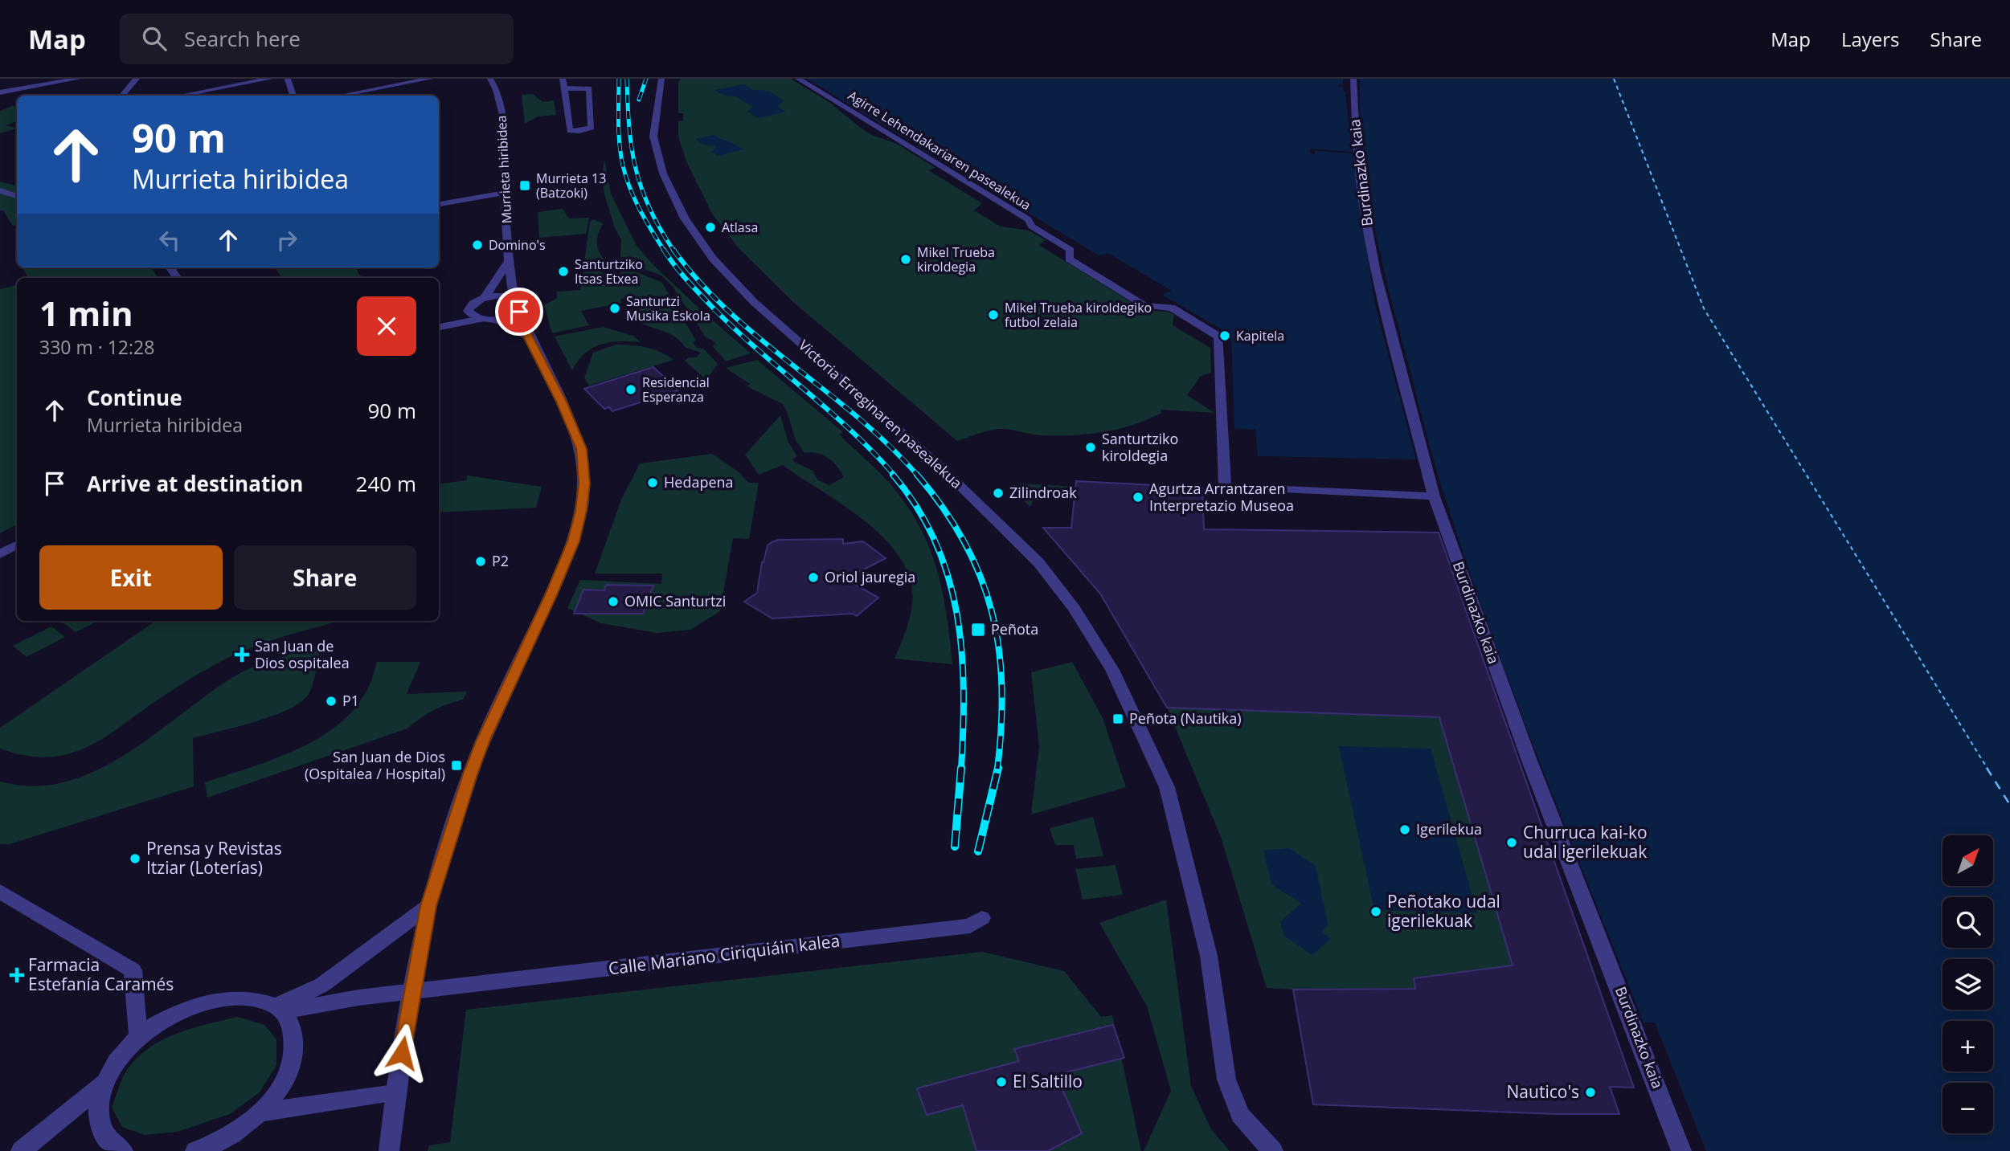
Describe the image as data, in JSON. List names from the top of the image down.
{
  "streets": {
    "street": [
      "Agirre Lehendakariaren pasealekua",
      "Murrieta hiribidea",
      "Burdinazko kaia",
      "Victoria Erreginaren pasealekua",
      "Calle Mariano Ciriquiáin kalea"
    ]
  },
  "crossings": [
    ["Agirre Lehendakariaren pasealekua", "Burdinazko kaia"]
  ],
  "places": {
    "transit": [
      "Murrieta 13 (Batzoki)",
      "Peñota",
      "Peñota (Nautika)",
      "San Juan de Dios (Ospitalea / Hospital)"
    ],
    "other": [
      "Atlasa",
      "Domino's",
      "Mikel Trueba kiroldegia",
      "Santurtziko Itsas Etxea",
      "Santurtzi Musika Eskola",
      "Mikel Trueba kiroldegiko futbol zelaia",
      "Kapitela",
      "Residencial Esperanza",
      "Santurtziko kiroldegia",
      "Hedapena",
      "Zilindroak",
      "Agurtza Arrantzaren Interpretazio Museoa",
      "P2",
      "Oriol jauregia",
      "OMIC Santurtzi",
      "P1",
      "Igerilekua",
      "Churruca kai-ko udal igerilekuak",
      "Prensa y Revistas Itziar (Loterías)",
      "Peñotako udal igerilekuak",
      "El Saltillo",
      "Nautico's"
    ],
    "health": ["San Juan de Dios ospitalea", "Farmacia Estefanía Caramés"]
  },
  "north": "top right",
  "page": {
    "header": "Map",
    "search": "Search here",
    "nav": ["Map", "Layers", "Share"],
    "turn": ["90 m", "Murrieta hiribidea"],
    "heading": ["1 min", "330 m · 12:28"],
    "list": [
      {
        "name": "Continue",
        "note": "Murrieta hiribidea",
        "value": "90 m"
      },
      {
        "name": "Arrive at destination",
        "value": "240 m"
      }
    ],
    "buttons": ["Exit", "Share"],
    "map_buttons": ["+", "−"]
  }
}
